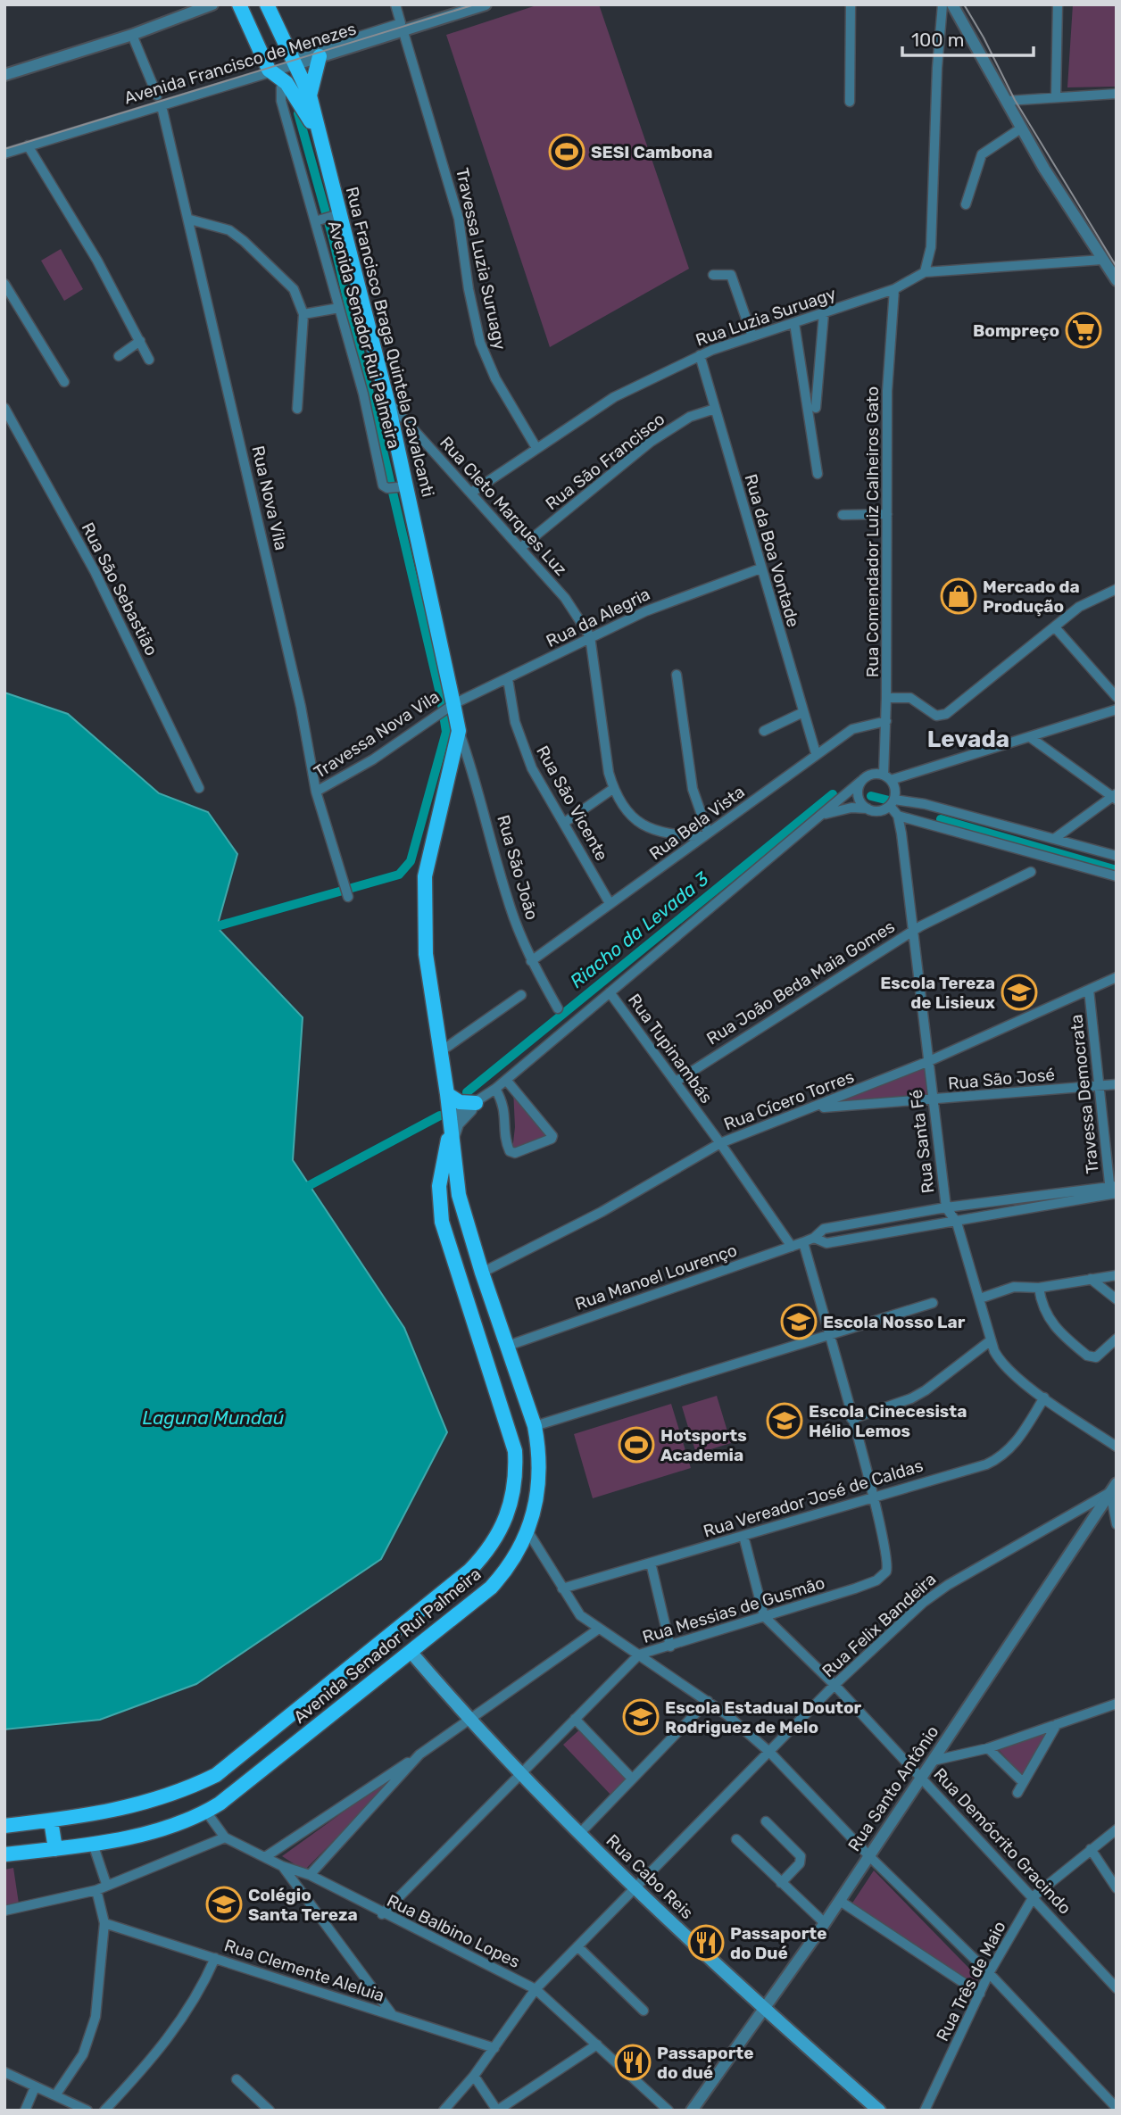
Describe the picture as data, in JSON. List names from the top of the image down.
{
  "streets": {
    "main road": ["Avenida Senador Rui Palmeira", "Rua Francisco Braga Quintela Cavalcanti", "Rua Cabo Reis"],
    "street": [
      "Avenida Francisco de Menezes",
      "Travessa Luzia Suruagy",
      "Rua Luzia Suruagy",
      "Rua São Francisco",
      "Rua Nova Vila",
      "Rua Cleto Marques Luz",
      "Rua Comendador Luiz Calheiros Gato",
      "Rua da Boa Vontade",
      "Rua São Sebastião",
      "Rua da Alegria",
      "Travessa Nova Vila",
      "Rua São Vicente",
      "Rua Bela Vista",
      "Rua São João",
      "Rua João Beda Maia Gomes",
      "Rua Tupinambás",
      "Rua São José",
      "Travessa Democrata",
      "Rua Cícero Torres",
      "Rua Santa Fé",
      "Rua Manoel Lourenço",
      "Rua Vereador José de Caldas",
      "Rua Messias de Gusmão",
      "Rua Felix Bandeira",
      "Rua Santo Antônio",
      "Rua Demócrito Gracindo",
      "Rua Balbino Lopes",
      "Rua Clemente Aleluia",
      "Rua Três de Maio"
    ]
  },
  "crossings": [
    ["Avenida Francisco de Menezes", "Travessa Luzia Suruagy"],
    ["Avenida Francisco de Menezes", "Rua Francisco Braga Quintela Cavalcanti"],
    ["Avenida Francisco de Menezes", "Rua Nova Vila"],
    ["Travessa Luzia Suruagy", "Rua Luzia Suruagy"],
    ["Rua Luzia Suruagy", "Rua Cleto Marques Luz"],
    ["Rua Luzia Suruagy", "Rua Comendador Luiz Calheiros Gato"],
    ["Rua Luzia Suruagy", "Rua da Boa Vontade"],
    ["Avenida Senador Rui Palmeira", "Rua Francisco Braga Quintela Cavalcanti"],
    ["Avenida Senador Rui Palmeira", "Rua da Alegria"],
    ["Avenida Senador Rui Palmeira", "Travessa Nova Vila"],
    ["Avenida Senador Rui Palmeira", "Rua São João"],
    ["Avenida Senador Rui Palmeira", "Rua Cícero Torres"],
    ["Avenida Senador Rui Palmeira", "Rua Manoel Lourenço"],
    ["Avenida Senador Rui Palmeira", "Rua Cabo Reis"],
    ["Avenida Senador Rui Palmeira", "Rua Balbino Lopes"],
    ["Rua Francisco Braga Quintela Cavalcanti", "Rua Cleto Marques Luz"],
    ["Rua São Francisco", "Rua Cleto Marques Luz"],
    ["Rua São Francisco", "Rua da Boa Vontade"],
    ["Rua Nova Vila", "Travessa Nova Vila"],
    ["Rua Cleto Marques Luz", "Rua da Alegria"],
    ["Rua Comendador Luiz Calheiros Gato", "Rua Bela Vista"],
    ["Rua da Boa Vontade", "Rua da Alegria"],
    ["Rua da Boa Vontade", "Rua Bela Vista"],
    ["Rua da Alegria", "Travessa Nova Vila"],
    ["Rua da Alegria", "Rua São Vicente"],
    ["Rua São Vicente", "Rua Bela Vista"],
    ["Rua Bela Vista", "Rua São João"],
    ["Rua João Beda Maia Gomes", "Rua Tupinambás"],
    ["Rua João Beda Maia Gomes", "Rua Santa Fé"],
    ["Rua Tupinambás", "Rua Cícero Torres"],
    ["Rua Tupinambás", "Rua Manoel Lourenço"],
    ["Rua São José", "Travessa Democrata"],
    ["Rua São José", "Rua Cícero Torres"],
    ["Rua São José", "Rua Santa Fé"],
    ["Travessa Democrata", "Rua Cícero Torres"],
    ["Travessa Democrata", "Rua Manoel Lourenço"],
    ["Rua Cícero Torres", "Rua Santa Fé"],
    ["Rua Santa Fé", "Rua Manoel Lourenço"],
    ["Rua Santa Fé", "Rua Vereador José de Caldas"],
    ["Rua Vereador José de Caldas", "Rua Messias de Gusmão"],
    ["Rua Messias de Gusmão", "Rua Demócrito Gracindo"],
    ["Rua Messias de Gusmão", "Rua Cabo Reis"],
    ["Rua Messias de Gusmão", "Rua Balbino Lopes"],
    ["Rua Felix Bandeira", "Rua Santo Antônio"],
    ["Rua Felix Bandeira", "Rua Demócrito Gracindo"],
    ["Rua Felix Bandeira", "Rua Cabo Reis"],
    ["Rua Felix Bandeira", "Rua Balbino Lopes"],
    ["Rua Felix Bandeira", "Rua Clemente Aleluia"],
    ["Rua Santo Antônio", "Rua Demócrito Gracindo"],
    ["Rua Santo Antônio", "Rua Cabo Reis"],
    ["Rua Demócrito Gracindo", "Rua Três de Maio"]
  ],
  "districts": ["Levada"],
  "water": ["Riacho da Levada 3", "Laguna Mundaú"],
  "places": {
    "sports": ["SESI Cambona", "Hotsports Academia"],
    "supermarket": ["Bompreço"],
    "shop": ["Mercado da Produção"],
    "school or university": [
      "Escola Tereza de Lisieux",
      "Escola Nosso Lar",
      "Escola Cinecesista Hélio Lemos",
      "Escola Estadual Doutor Rodriguez de Melo",
      "Colégio Santa Tereza"
    ],
    "restaurant": ["Passaporte do Dué", "Passaporte do dué"]
  },
  "scale_bar": "100 m"
}
